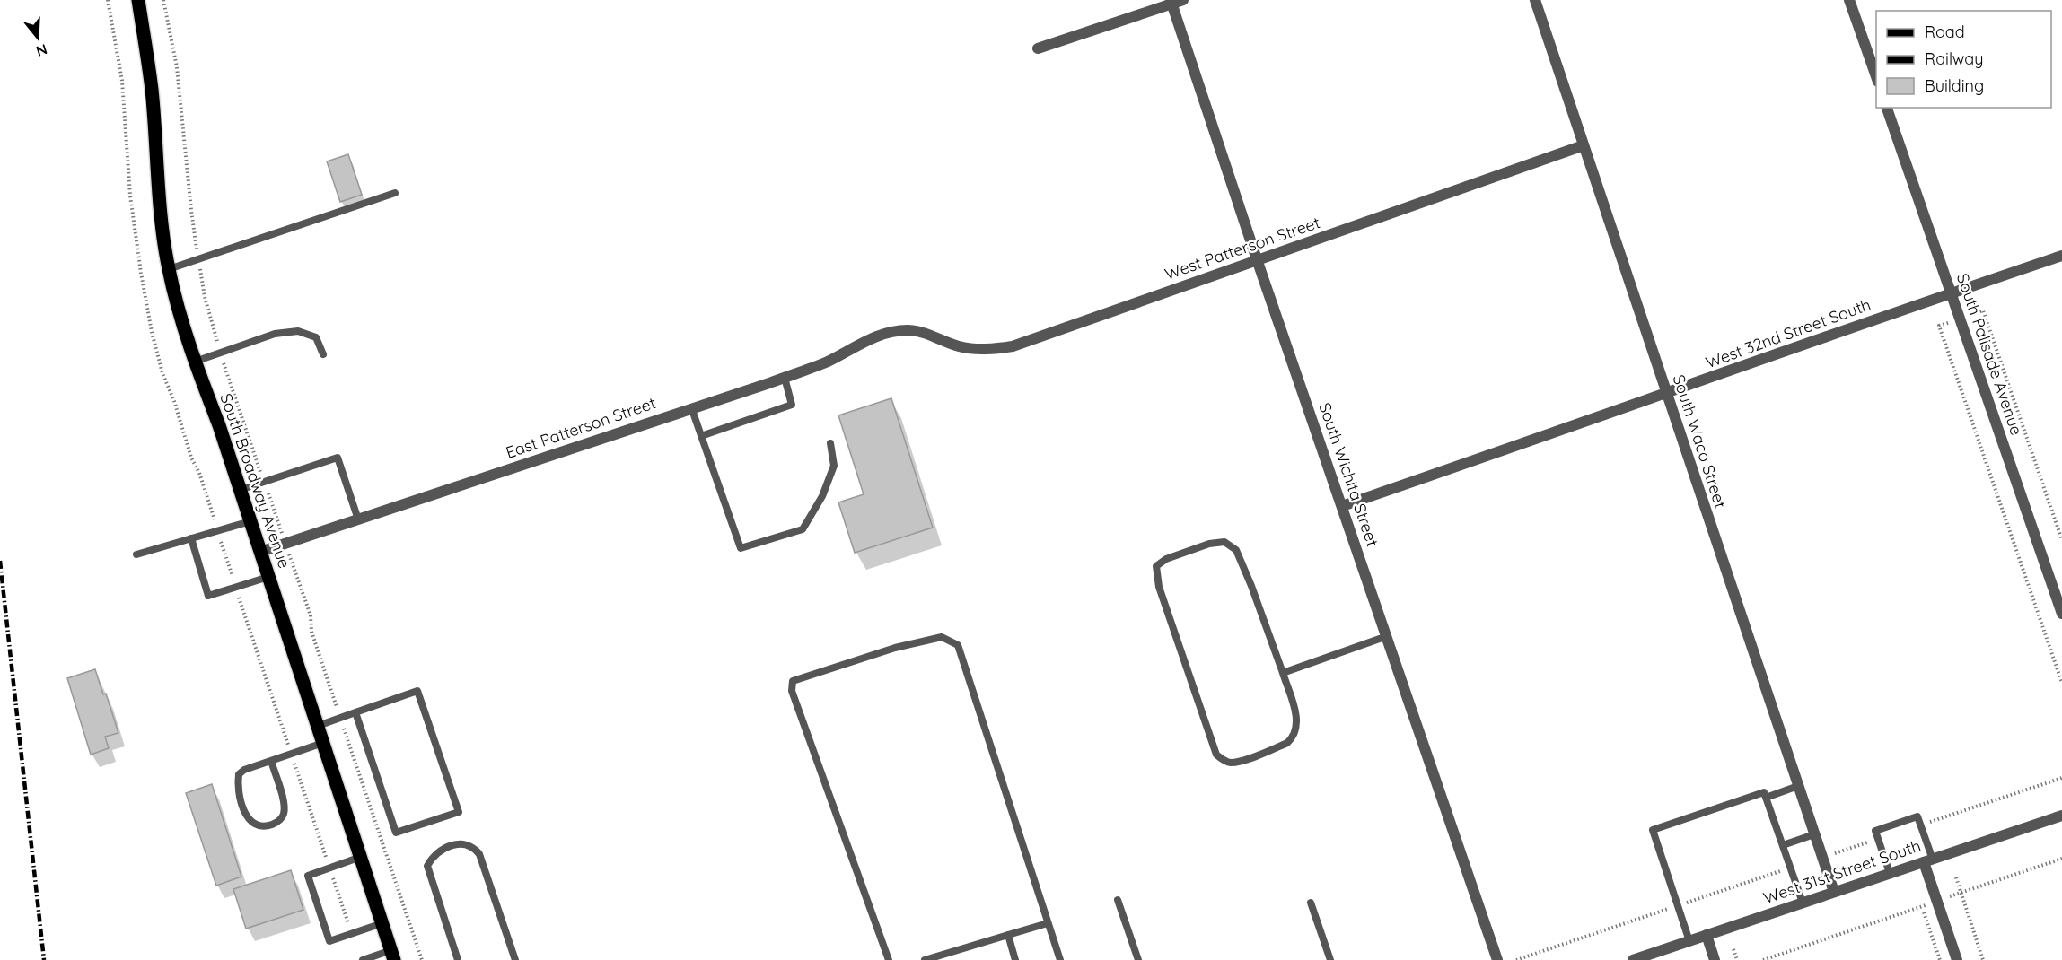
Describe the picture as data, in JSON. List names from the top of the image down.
{
  "streets": {
    "main road": ["South Broadway Avenue"],
    "street": [
      "West Patterson Street",
      "West 32nd Street South",
      "South Palisade Avenue",
      "East Patterson Street",
      "South Waco Street",
      "South Wichita Street",
      "West 31st Street South"
    ]
  },
  "crossings": [
    ["West Patterson Street", "East Patterson Street"],
    ["West Patterson Street", "South Waco Street"],
    ["West Patterson Street", "South Wichita Street"],
    ["West 32nd Street South", "South Palisade Avenue"],
    ["West 32nd Street South", "South Waco Street"],
    ["West 32nd Street South", "South Wichita Street"],
    ["East Patterson Street", "South Broadway Avenue"],
    ["South Waco Street", "West 31st Street South"]
  ],
  "legend": ["Road", "Railway", "Building"],
  "north": "bottom"
}
